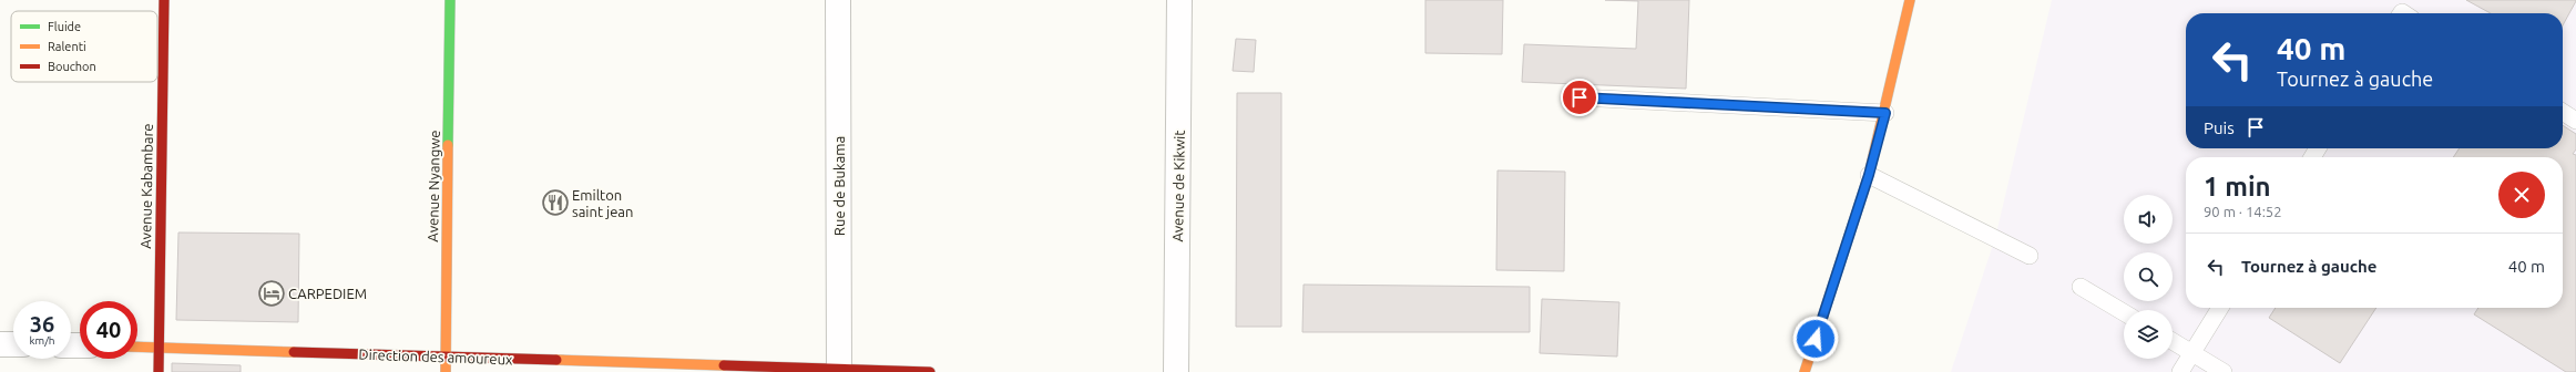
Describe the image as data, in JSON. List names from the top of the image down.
{
  "streets": {
    "street": [
      "Avenue Kabambare",
      "Avenue Nyangwe",
      "Rue de Bukama",
      "Avenue de Kikwit",
      "Direction des amoureux"
    ]
  },
  "crossings": [
    ["Avenue Kabambare", "Direction des amoureux"],
    ["Avenue Nyangwe", "Direction des amoureux"],
    ["Rue de Bukama", "Direction des amoureux"]
  ],
  "places": {
    "restaurant": ["Emilton saint jean"],
    "hotel": ["CARPEDIEM"]
  },
  "legend": ["Fluide", "Ralenti", "Bouchon"],
  "page": {
    "turn": ["40 m", "Tournez à gauche"],
    "then": "Puis",
    "heading": ["1 min", "90 m · 14:52"],
    "list": [
      {
        "name": "Tournez à gauche",
        "value": "40 m"
      }
    ],
    "speed": "36 km/h",
    "limit": "40"
  }
}
